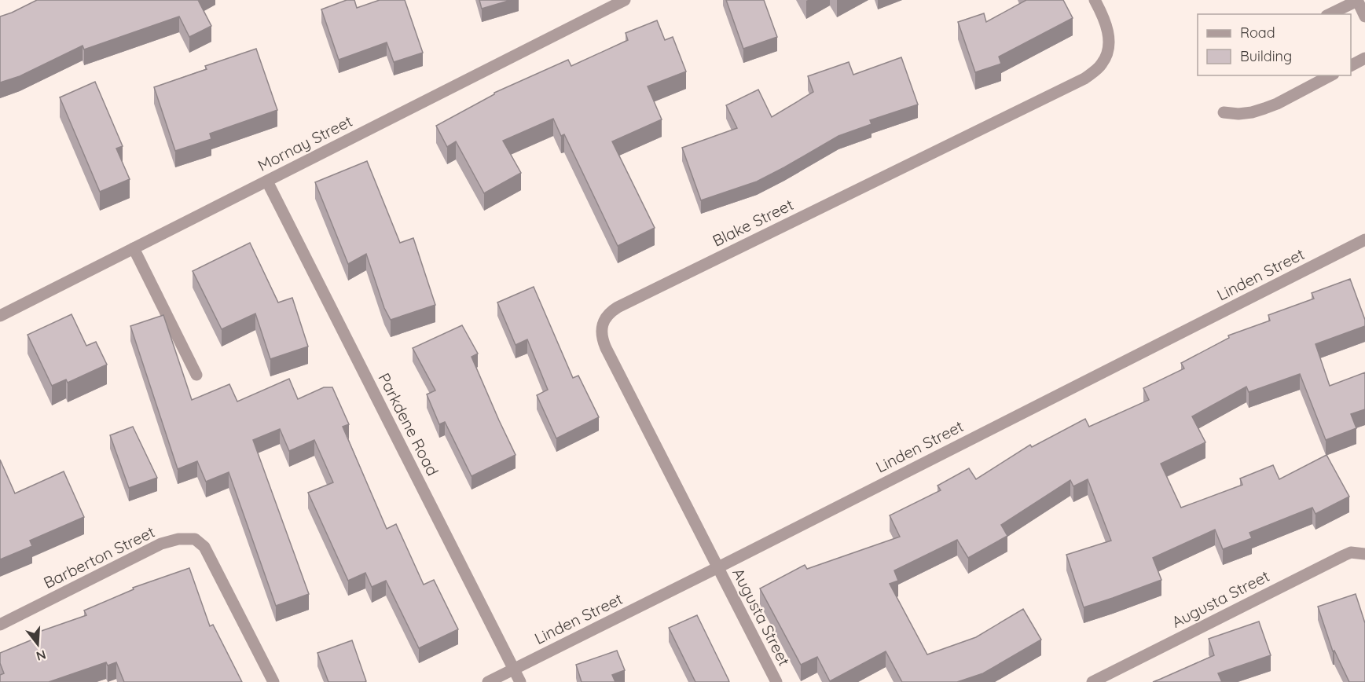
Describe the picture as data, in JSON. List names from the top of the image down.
{
  "streets": {
    "street": [
      "Mornay Street",
      "Blake Street",
      "Linden Street",
      "Parkdene Road",
      "Barberton Street",
      "Augusta Street"
    ]
  },
  "crossings": [
    ["Mornay Street", "Parkdene Road"],
    ["Blake Street", "Linden Street"],
    ["Blake Street", "Augusta Street"],
    ["Linden Street", "Parkdene Road"],
    ["Linden Street", "Augusta Street"]
  ],
  "legend": ["Road", "Building"],
  "north": "bottom"
}
